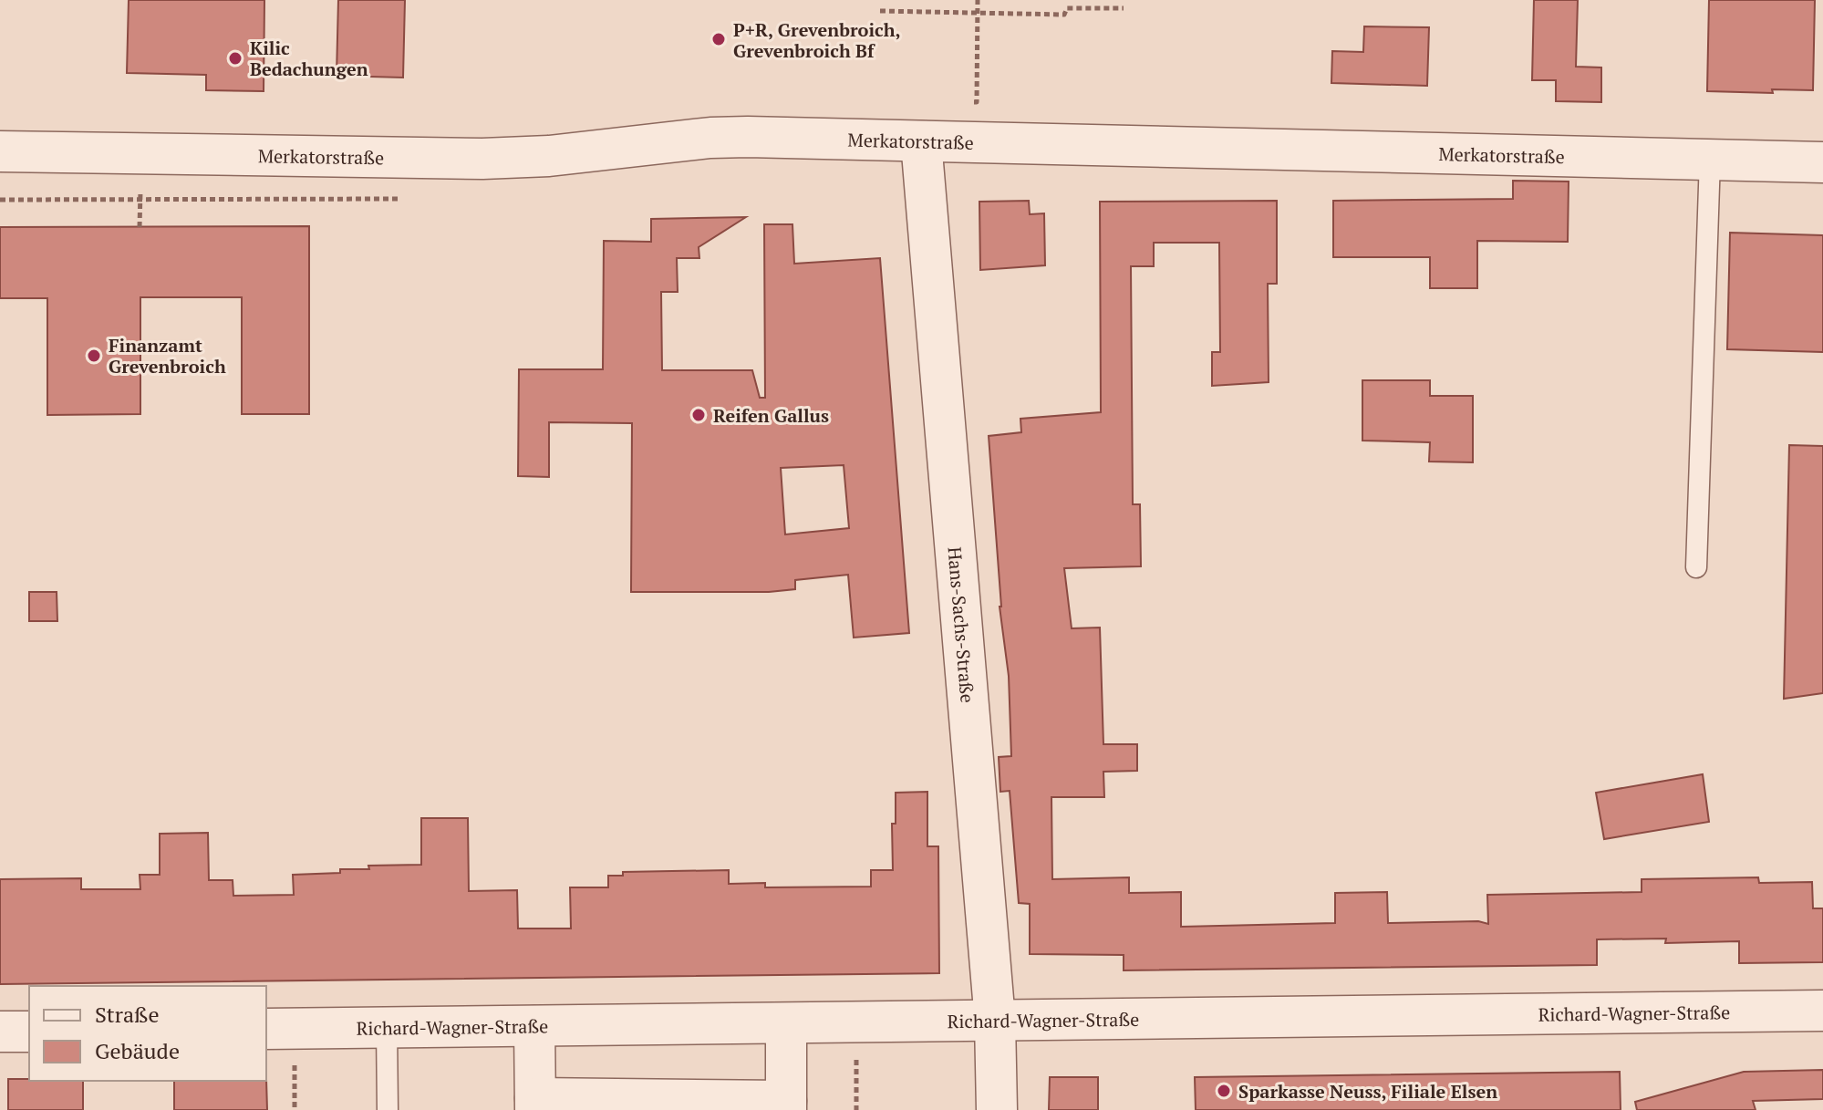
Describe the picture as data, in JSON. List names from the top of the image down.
{
  "streets": {
    "street": ["Merkatorstraße", "Hans-Sachs-Straße", "Richard-Wagner-Straße"]
  },
  "crossings": [
    ["Merkatorstraße", "Hans-Sachs-Straße"],
    ["Hans-Sachs-Straße", "Richard-Wagner-Straße"]
  ],
  "places": [
    "P+R, Grevenbroich, Grevenbroich Bf",
    "Kilic Bedachungen",
    "Finanzamt Grevenbroich",
    "Reifen Gallus",
    "Sparkasse Neuss, Filiale Elsen"
  ],
  "legend": ["Straße", "Gebäude"]
}
